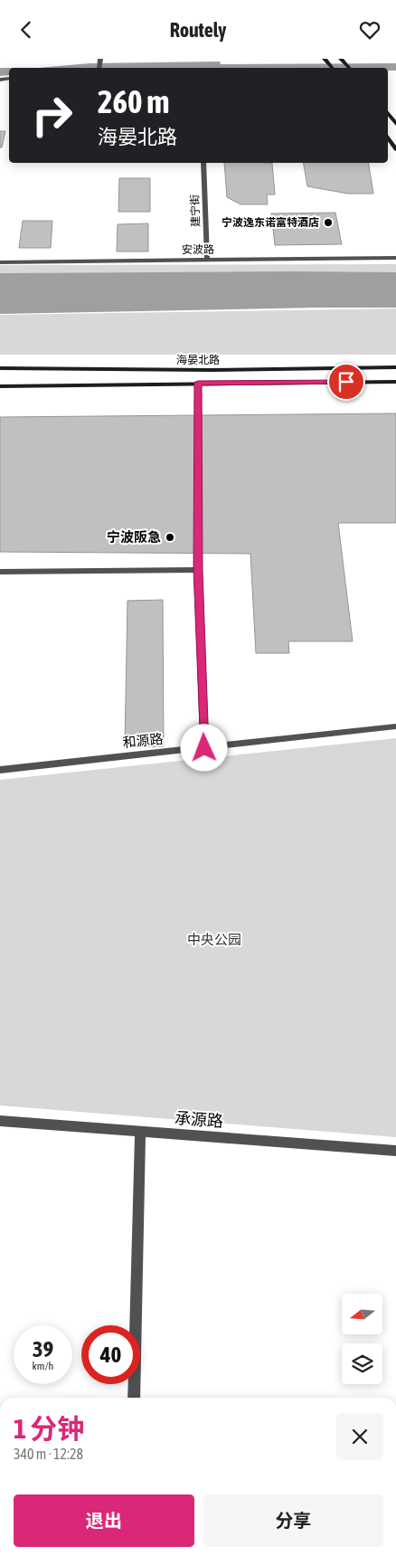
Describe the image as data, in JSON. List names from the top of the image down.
{
  "streets": {
    "main road": ["海晏北路"],
    "street": [
      "建宁街",
      "安波路",
      "和源路",
      "承源路"
    ]
  },
  "crossings": [
    ["建宁街", "安波路"]
  ],
  "parks": ["中央公园"],
  "places": ["宁波逸东诺富特酒店", "宁波阪急"],
  "north": "left",
  "page": {
    "header": "Routely",
    "turn": ["260 m", "海晏北路"],
    "speed": "39 km/h",
    "limit": "40",
    "heading": ["1 分钟", "340 m · 12:28"],
    "buttons": ["退出", "分享"]
  }
}
